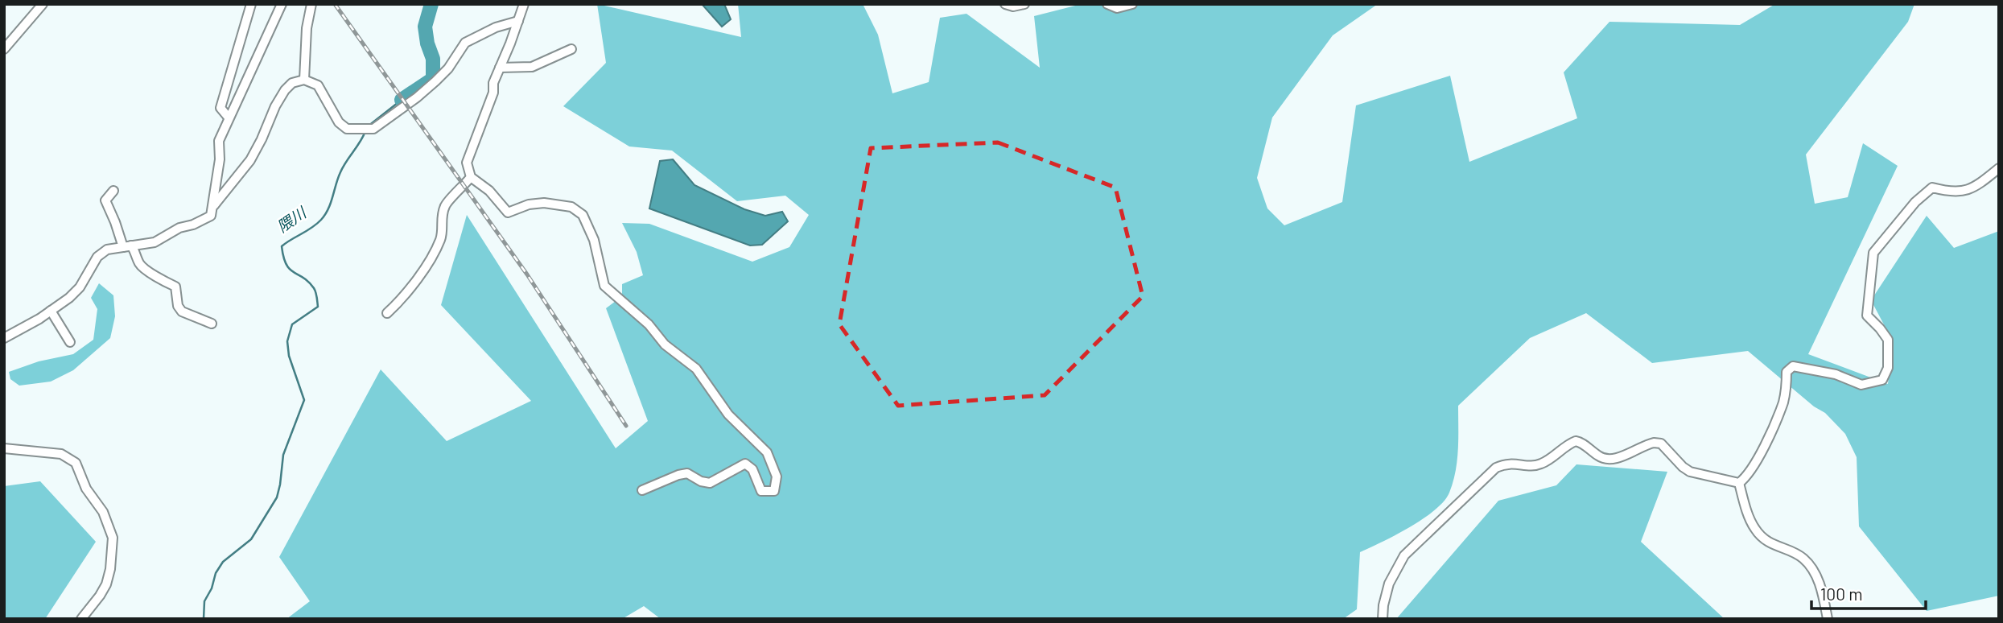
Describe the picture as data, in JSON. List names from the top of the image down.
{
  "water": ["隈川"],
  "scale_bar": "100 m"
}
